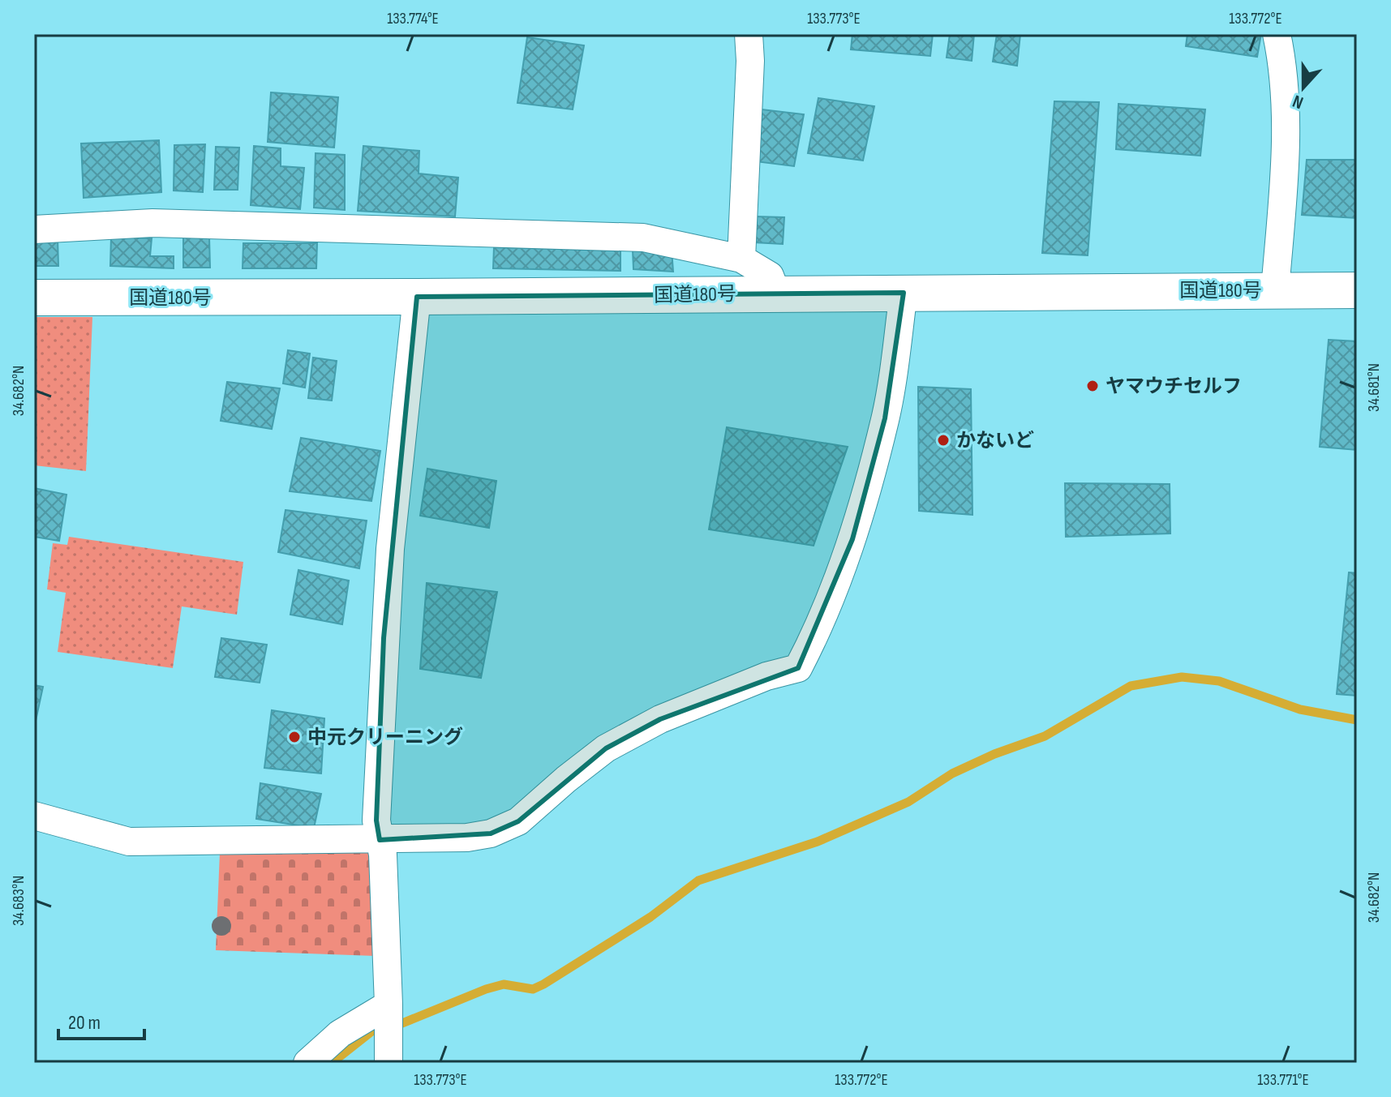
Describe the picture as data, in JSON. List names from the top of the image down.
{
  "streets": {
    "highway": ["国道180号"]
  },
  "places": ["ヤマウチセルフ", "かないど", "中元クリーニング"],
  "scale_bar": "20 m",
  "north": "bottom",
  "coordinates": [
    "133.774°E",
    "133.773°E",
    "133.772°E",
    "34.681°N",
    "34.682°N",
    "34.683°N",
    "133.771°E"
  ]
}
